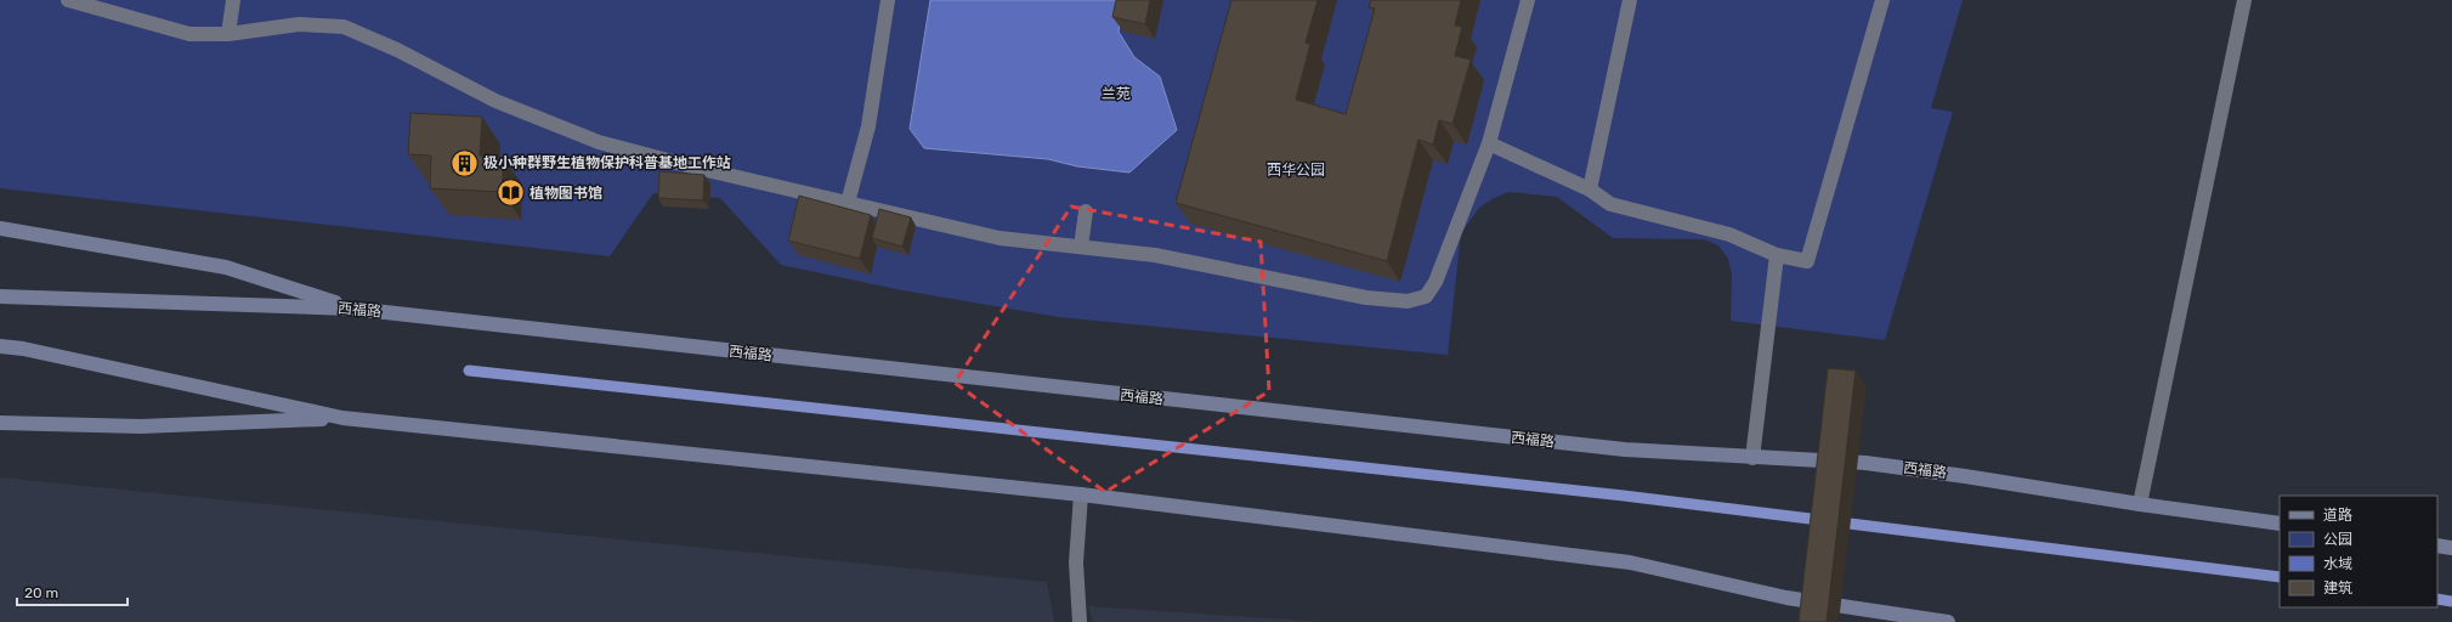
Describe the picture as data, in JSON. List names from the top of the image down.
{
  "streets": {
    "main road": ["西福路"]
  },
  "parks": ["兰苑", "西华公园"],
  "places": {
    "building": ["极小种群野生植物保护科普基地工作站"],
    "library": ["植物图书馆"]
  },
  "legend": [
    "道路",
    "公园",
    "水域",
    "建筑"
  ],
  "scale_bar": "20 m"
}
